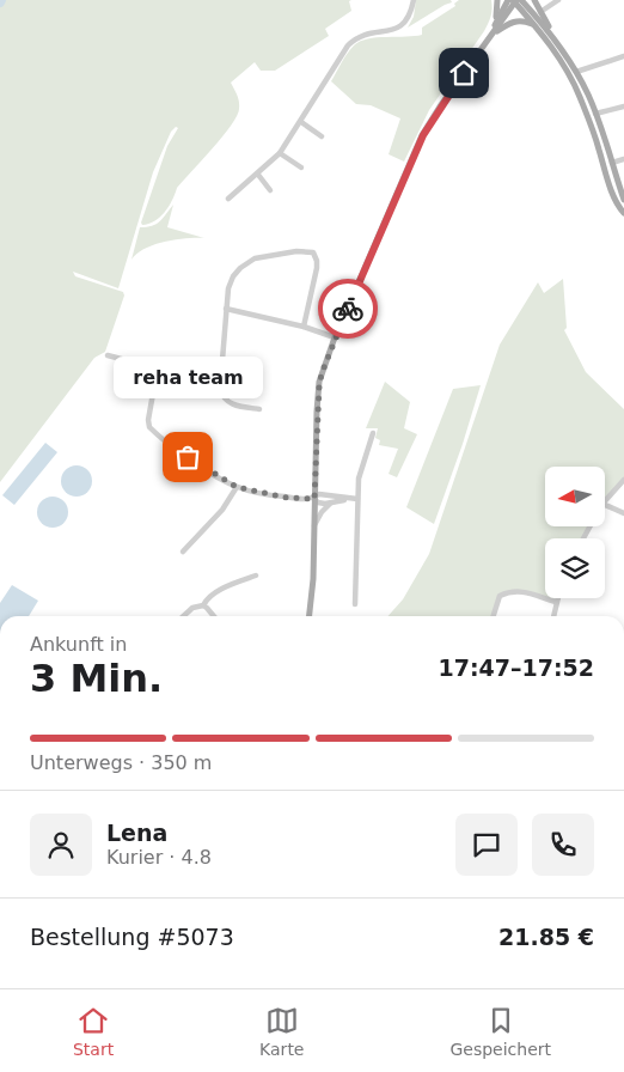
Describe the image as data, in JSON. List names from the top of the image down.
{
  "places": ["reha team"],
  "north": "left",
  "page": {
    "bubble": "reha team",
    "heading": ["3 Min.", "Ankunft in", "17:47–17:52"],
    "panel": [
      "Lena",
      "Kurier · 4.8",
      "Bestellung #5073",
      "21.85 €"
    ],
    "bar": "Unterwegs · 350 m",
    "tabs": ["Start", "Karte", "Gespeichert"]
  }
}
